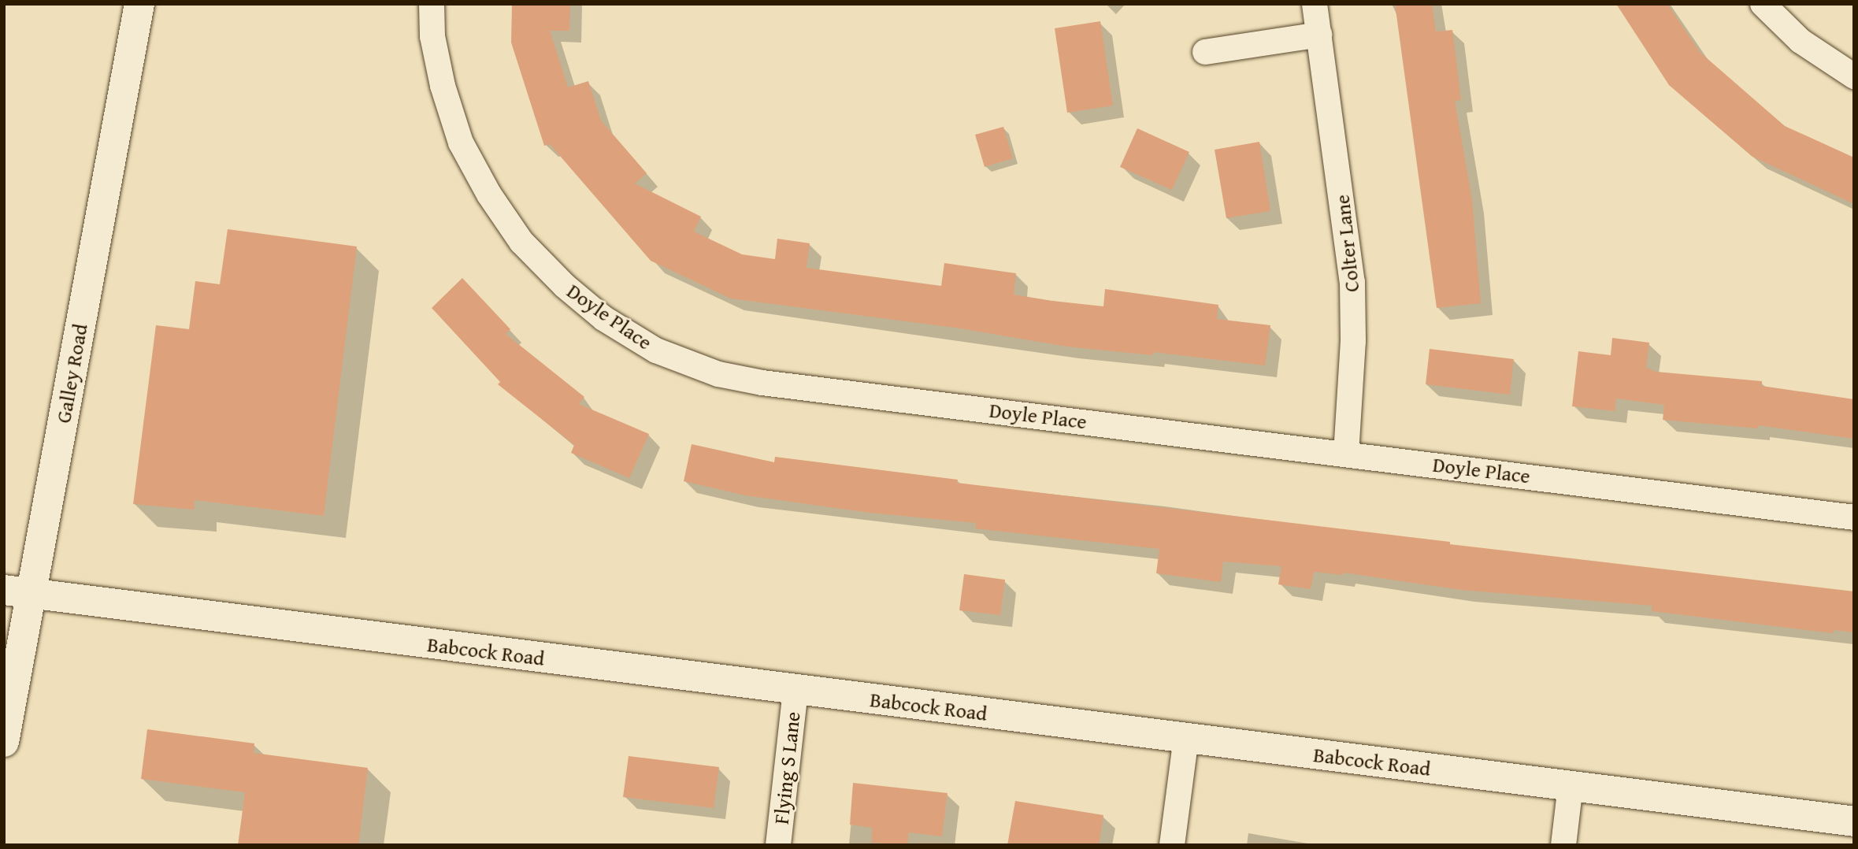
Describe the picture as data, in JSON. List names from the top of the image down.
{
  "streets": {
    "street": [
      "Colter Lane",
      "Doyle Place",
      "Galley Road",
      "Babcock Road",
      "Flying S Lane"
    ]
  },
  "crossings": [
    ["Colter Lane", "Doyle Place"],
    ["Galley Road", "Babcock Road"],
    ["Babcock Road", "Flying S Lane"]
  ]
}
